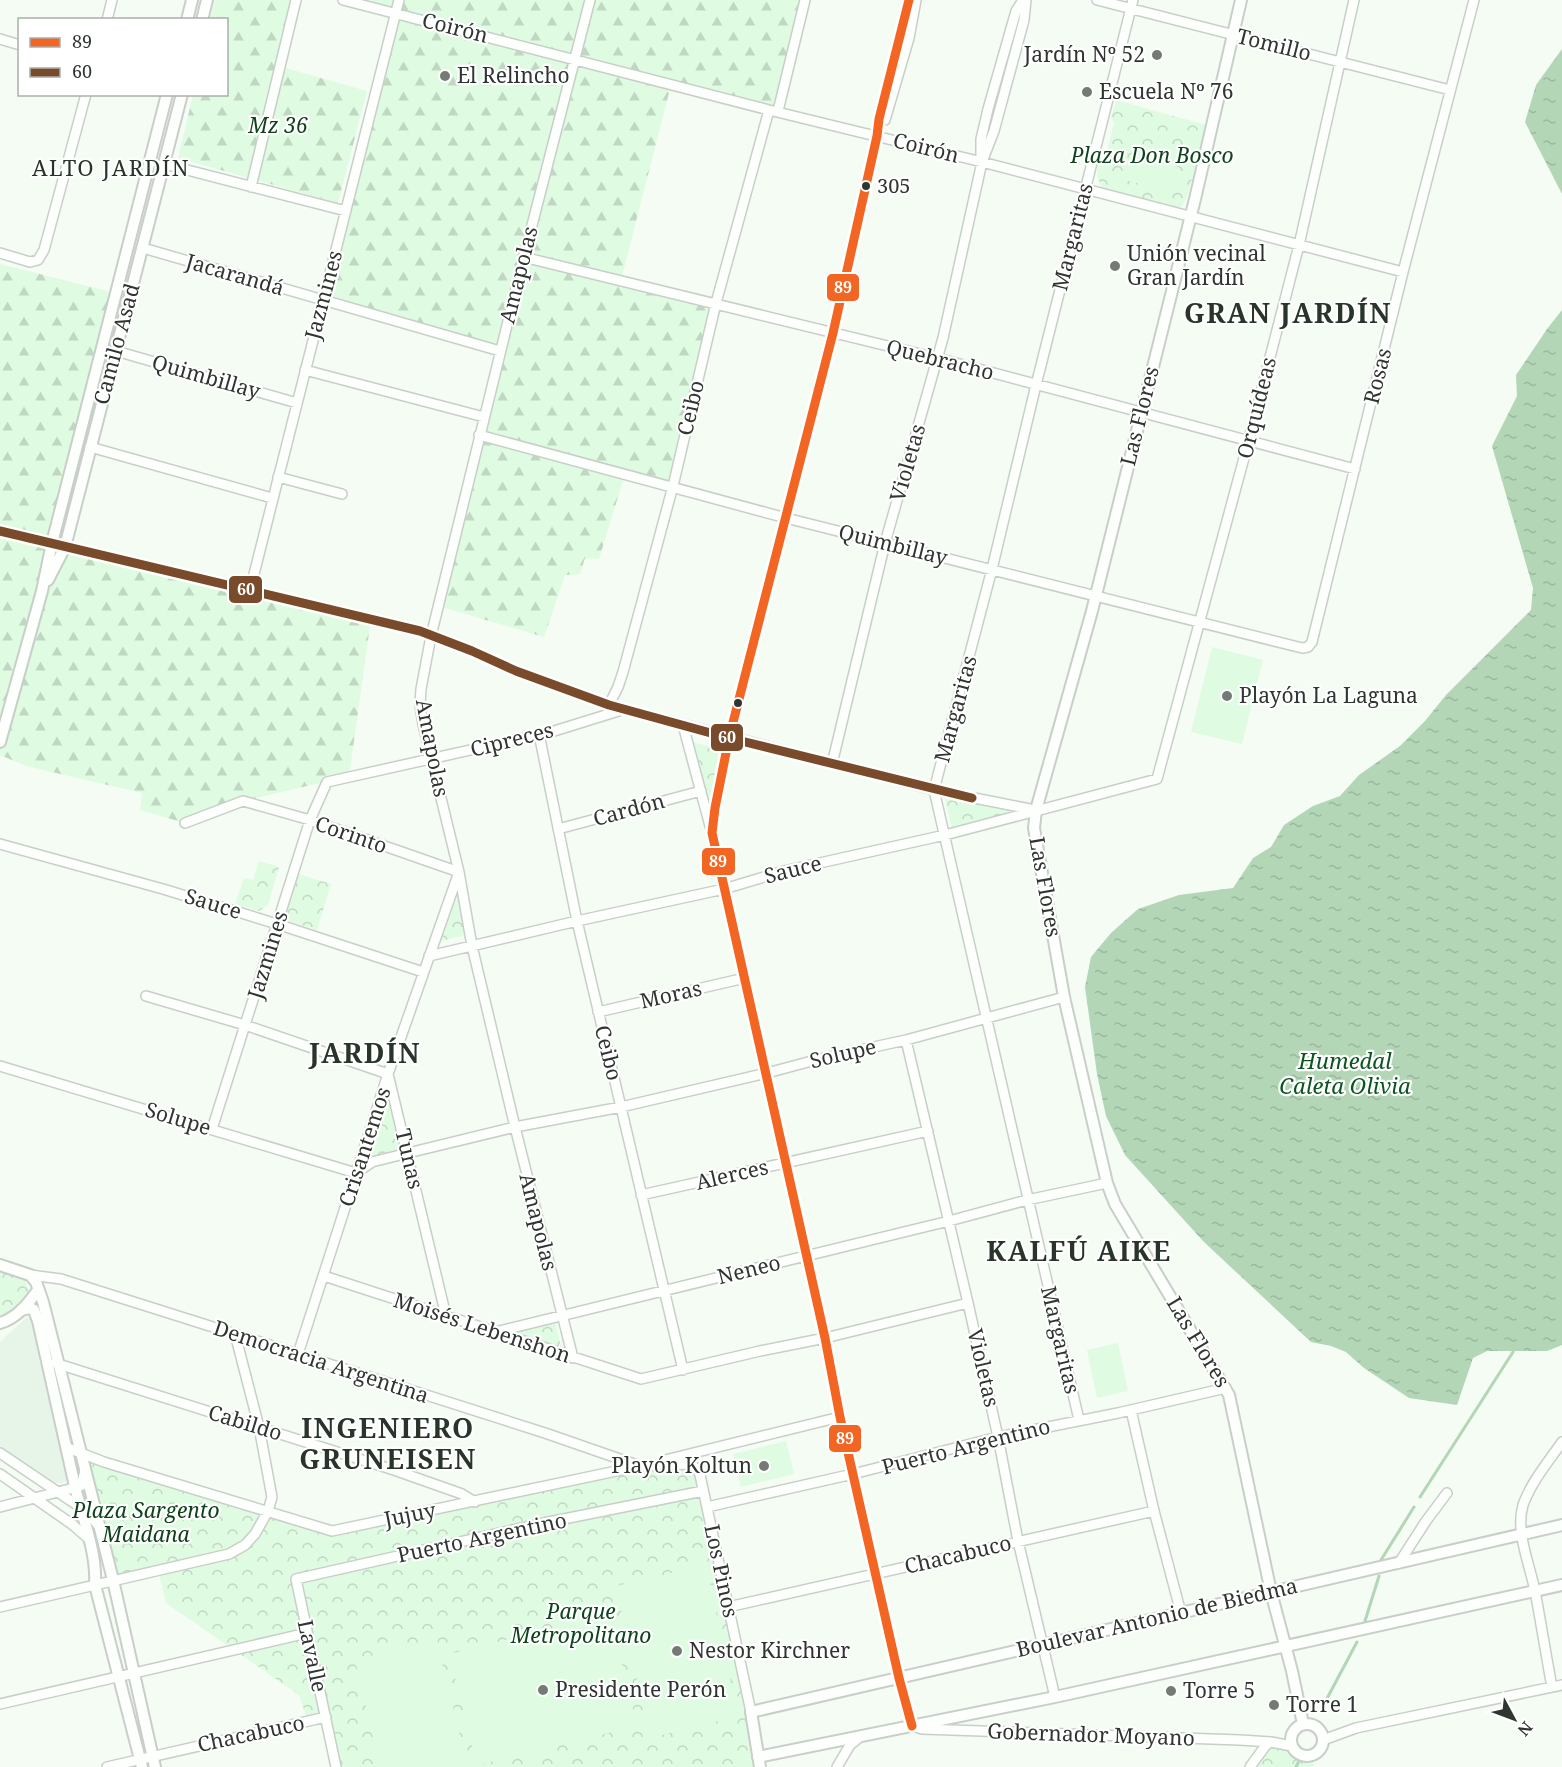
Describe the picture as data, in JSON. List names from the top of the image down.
{
  "streets": {
    "street": [
      "Coirón",
      "Tomillo",
      "Margaritas",
      "Jacarandá",
      "Amapolas",
      "Jazmines",
      "Camilo Asad",
      "Quebracho",
      "Rosas",
      "Quimbillay",
      "Ceibo",
      "Orquídeas",
      "Las Flores",
      "Violetas",
      "Cipreces",
      "Cardón",
      "Corinto",
      "Sauce",
      "Moras",
      "Solupe",
      "Crisantemos",
      "Tunas",
      "Alerces",
      "Neneo",
      "Moisés Lebenshon",
      "Democracia Argentina",
      "Cabildo",
      "Puerto Argentino",
      "Jujuy",
      "Chacabuco",
      "Los Pinos",
      "Boulevar Antonio de Biedma",
      "Lavalle",
      "Gobernador Moyano"
    ]
  },
  "crossings": [
    ["Coirón", "Margaritas"],
    ["Coirón", "Amapolas"],
    ["Coirón", "Jazmines"],
    ["Coirón", "Rosas"],
    ["Coirón", "Ceibo"],
    ["Coirón", "Orquídeas"],
    ["Coirón", "Las Flores"],
    ["Coirón", "Violetas"],
    ["Tomillo", "Margaritas"],
    ["Tomillo", "Rosas"],
    ["Tomillo", "Orquídeas"],
    ["Tomillo", "Las Flores"],
    ["Margaritas", "Quebracho"],
    ["Margaritas", "Quimbillay"],
    ["Margaritas", "Sauce"],
    ["Margaritas", "Solupe"],
    ["Margaritas", "Neneo"],
    ["Margaritas", "Puerto Argentino"],
    ["Jacarandá", "Amapolas"],
    ["Jacarandá", "Jazmines"],
    ["Jacarandá", "Camilo Asad"],
    ["Amapolas", "Quebracho"],
    ["Amapolas", "Quimbillay"],
    ["Amapolas", "Cipreces"],
    ["Amapolas", "Corinto"],
    ["Amapolas", "Sauce"],
    ["Amapolas", "Solupe"],
    ["Amapolas", "Crisantemos"],
    ["Amapolas", "Neneo"],
    ["Amapolas", "Moisés Lebenshon"],
    ["Jazmines", "Quimbillay"],
    ["Jazmines", "Cipreces"],
    ["Jazmines", "Corinto"],
    ["Jazmines", "Sauce"],
    ["Jazmines", "Solupe"],
    ["Camilo Asad", "Quimbillay"],
    ["Quebracho", "Rosas"],
    ["Quebracho", "Ceibo"],
    ["Quebracho", "Orquídeas"],
    ["Quebracho", "Las Flores"],
    ["Quebracho", "Violetas"],
    ["Rosas", "Quimbillay"],
    ["Quimbillay", "Ceibo"],
    ["Quimbillay", "Orquídeas"],
    ["Quimbillay", "Las Flores"],
    ["Quimbillay", "Violetas"],
    ["Ceibo", "Cipreces"],
    ["Ceibo", "Cardón"],
    ["Ceibo", "Sauce"],
    ["Ceibo", "Moras"],
    ["Ceibo", "Solupe"],
    ["Ceibo", "Alerces"],
    ["Ceibo", "Neneo"],
    ["Ceibo", "Moisés Lebenshon"],
    ["Orquídeas", "Sauce"],
    ["Las Flores", "Sauce"],
    ["Las Flores", "Solupe"],
    ["Las Flores", "Neneo"],
    ["Las Flores", "Puerto Argentino"],
    ["Las Flores", "Boulevar Antonio de Biedma"],
    ["Las Flores", "Gobernador Moyano"],
    ["Violetas", "Solupe"],
    ["Violetas", "Alerces"],
    ["Violetas", "Neneo"],
    ["Violetas", "Puerto Argentino"],
    ["Violetas", "Chacabuco"],
    ["Violetas", "Boulevar Antonio de Biedma"],
    ["Corinto", "Crisantemos"],
    ["Sauce", "Crisantemos"],
    ["Solupe", "Crisantemos"],
    ["Solupe", "Tunas"],
    ["Crisantemos", "Tunas"],
    ["Crisantemos", "Moisés Lebenshon"],
    ["Crisantemos", "Democracia Argentina"],
    ["Tunas", "Moisés Lebenshon"],
    ["Neneo", "Moisés Lebenshon"],
    ["Democracia Argentina", "Jujuy"],
    ["Democracia Argentina", "Los Pinos"],
    ["Cabildo", "Jujuy"],
    ["Puerto Argentino", "Los Pinos"],
    ["Puerto Argentino", "Lavalle"],
    ["Jujuy", "Los Pinos"],
    ["Chacabuco", "Los Pinos"],
    ["Chacabuco", "Lavalle"],
    ["Los Pinos", "Boulevar Antonio de Biedma"]
  ],
  "districts": [
    "ALTO JARDÍN",
    "GRAN JARDÍN",
    "JARDÍN",
    "KALFÚ AIKE",
    "INGENIERO GRUNEISEN"
  ],
  "water": ["Humedal Caleta Olivia"],
  "parks": [
    "Mz 36",
    "Plaza Don Bosco",
    "Plaza Sargento Maidana",
    "Parque Metropolitano"
  ],
  "places": [
    "Jardín Nº 52",
    "El Relincho",
    "Escuela Nº 76",
    "305",
    "Unión vecinal Gran Jardín",
    "Playón La Laguna",
    "Playón Koltun",
    "Nestor Kirchner",
    "Presidente Perón",
    "Torre 5",
    "Torre 1"
  ],
  "lines": ["transit line 89", "transit line 60"],
  "legend": ["89", "60"],
  "north": "bottom right"
}
